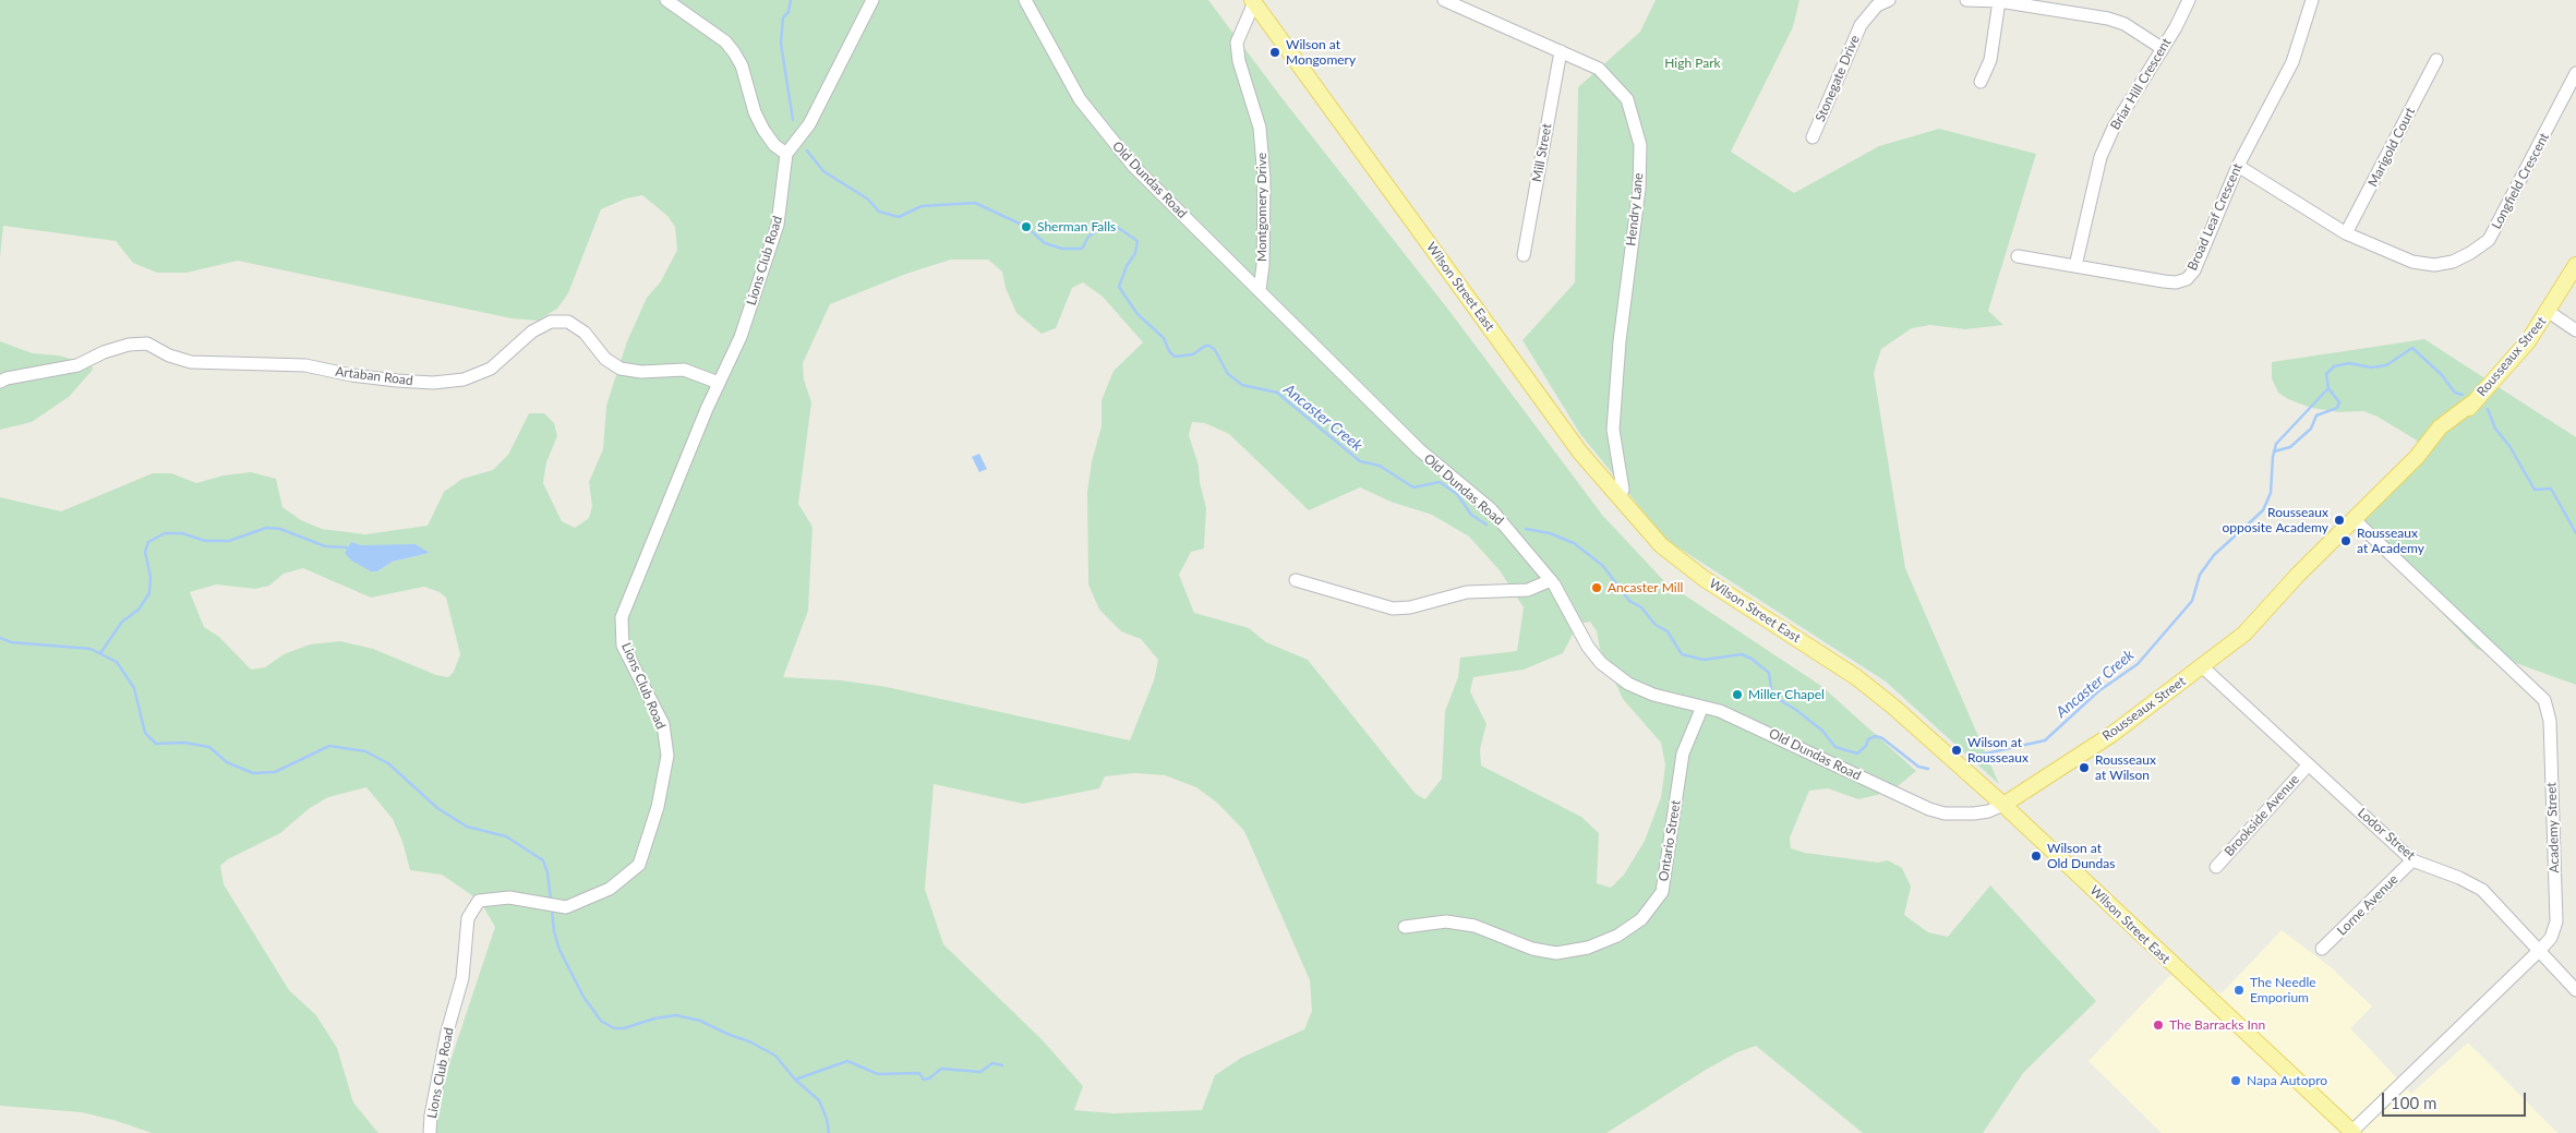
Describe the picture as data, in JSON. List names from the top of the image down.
{
  "streets": {
    "main road": ["Wilson Street East", "Rousseaux Street"],
    "street": [
      "Stonegate Drive",
      "Briar Hill Crescent",
      "Marigold Court",
      "Mill Street",
      "Old Dundas Road",
      "Longfield Crescent",
      "Montgomery Drive",
      "Hendry Lane",
      "Broad Leaf Crescent",
      "Lions Club Road",
      "Artaban Road",
      "Brookside Avenue",
      "Academy Street",
      "Lodor Street",
      "Ontario Street",
      "Lorne Avenue"
    ]
  },
  "crossings": [
    ["Briar Hill Crescent", "Broad Leaf Crescent"],
    ["Marigold Court", "Longfield Crescent"],
    ["Mill Street", "Hendry Lane"],
    ["Old Dundas Road", "Montgomery Drive"],
    ["Old Dundas Road", "Wilson Street East"],
    ["Old Dundas Road", "Rousseaux Street"],
    ["Old Dundas Road", "Ontario Street"],
    ["Longfield Crescent", "Broad Leaf Crescent"],
    ["Montgomery Drive", "Wilson Street East"],
    ["Hendry Lane", "Wilson Street East"],
    ["Lions Club Road", "Artaban Road"],
    ["Wilson Street East", "Rousseaux Street"],
    ["Wilson Street East", "Academy Street"],
    ["Rousseaux Street", "Academy Street"],
    ["Rousseaux Street", "Lodor Street"],
    ["Brookside Avenue", "Lodor Street"],
    ["Academy Street", "Lodor Street"],
    ["Lodor Street", "Lorne Avenue"]
  ],
  "water": ["Ancaster Creek"],
  "parks": ["High Park"],
  "places": [
    "Wilson at Mongomery",
    "Sherman Falls",
    "Rousseaux opposite Academy",
    "Rousseaux at Academy",
    "Ancaster Mill",
    "Miller Chapel",
    "Wilson at Rousseaux",
    "Rousseaux at Wilson",
    "Wilson at Old Dundas",
    "The Needle Emporium",
    "The Barracks Inn",
    "Napa Autopro"
  ],
  "scale_bar": "100 m"
}
